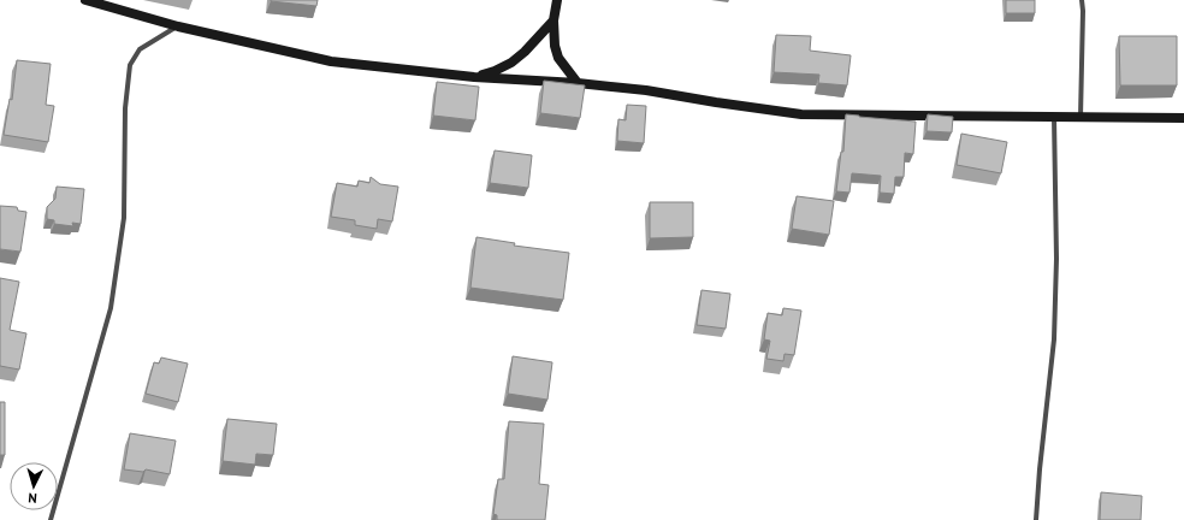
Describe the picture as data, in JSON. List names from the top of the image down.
{
  "north": "bottom"
}
